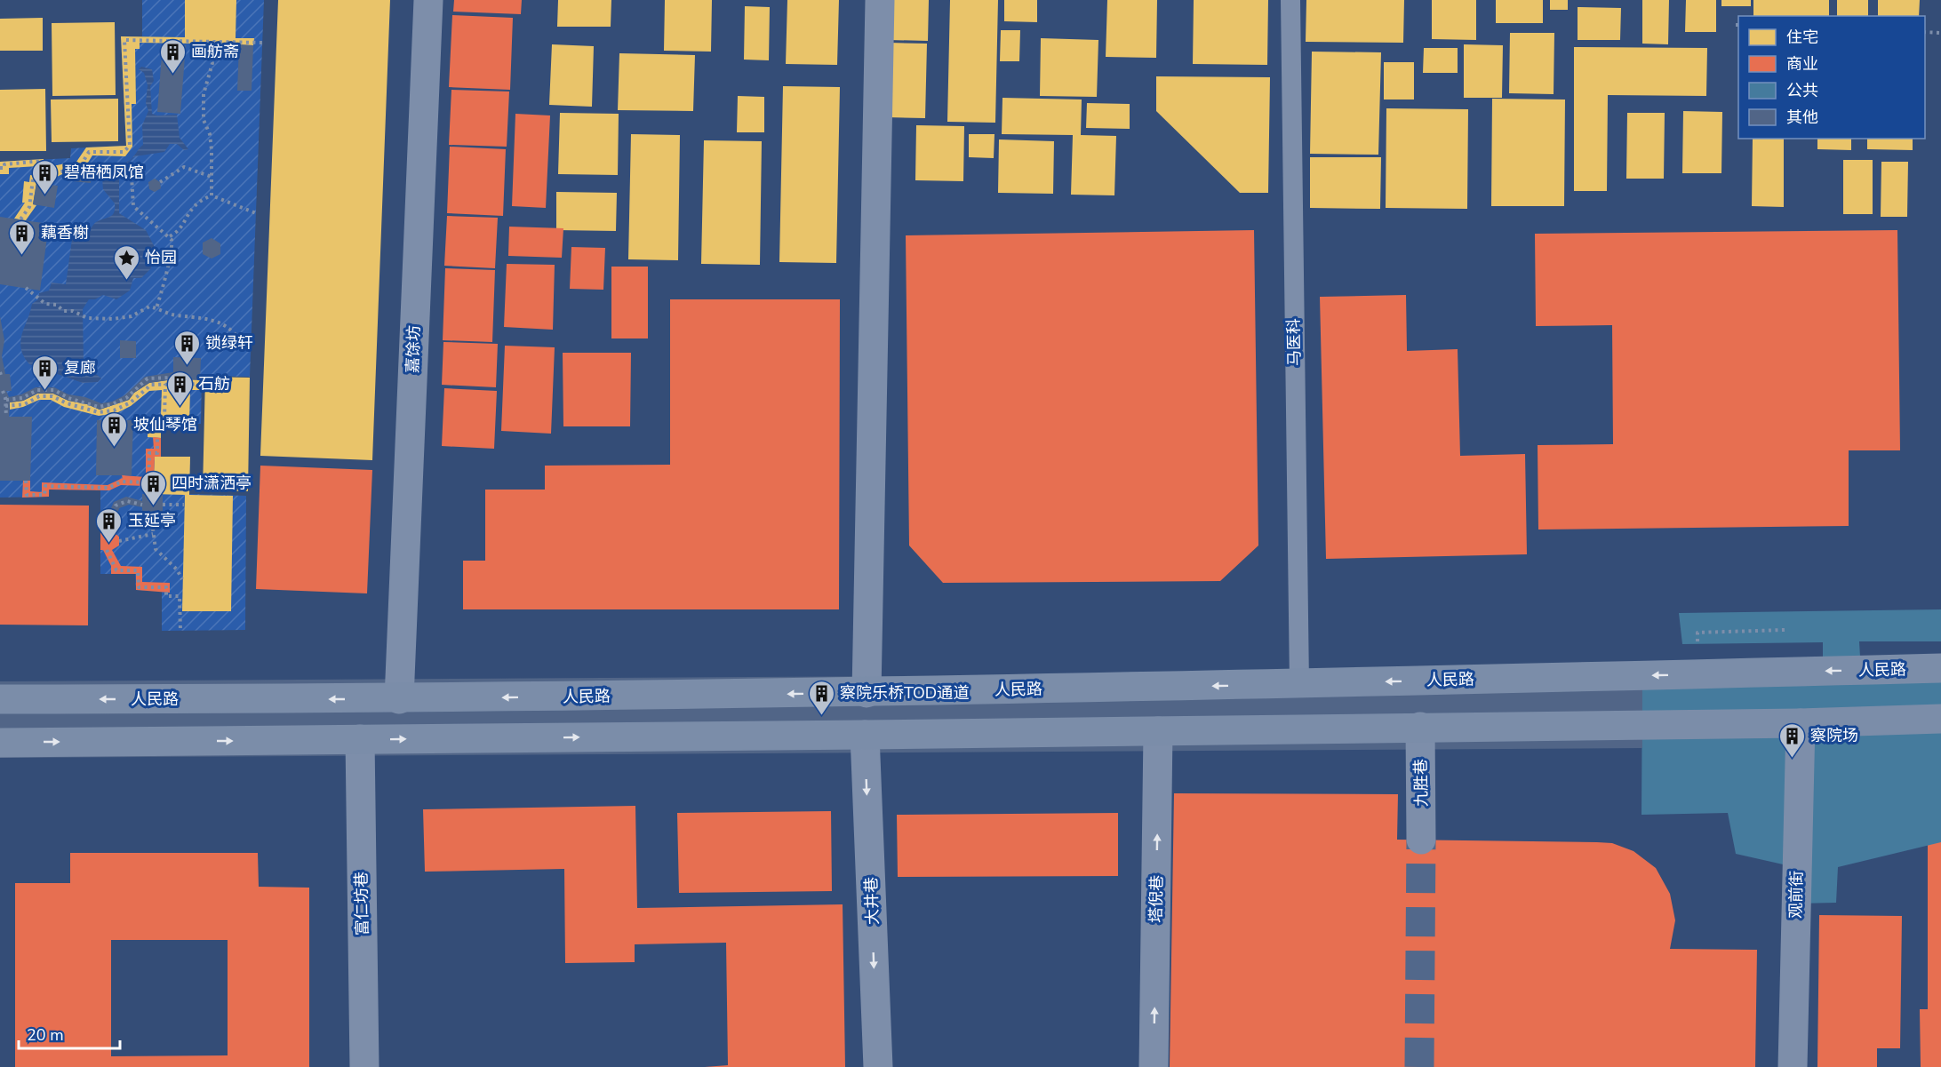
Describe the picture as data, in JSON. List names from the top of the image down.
{
  "streets": {
    "main road": ["人民路"],
    "street": [
      "嘉馀坊",
      "九胜巷",
      "观前街",
      "塔倪巷",
      "大井巷",
      "富仁坊巷"
    ],
    "lane": ["马医科"]
  },
  "crossings": [
    ["马医科", "人民路"],
    ["嘉馀坊", "人民路"]
  ],
  "one_way": ["塔倪巷", "大井巷"],
  "places": {
    "building": [
      "画舫斋",
      "碧梧栖凤馆",
      "藕香榭",
      "锁绿轩",
      "复廊",
      "石舫",
      "坡仙琴馆",
      "四时潇洒亭",
      "玉延亭",
      "察院乐桥TOD通道",
      "察院场"
    ],
    "place": ["怡园"]
  },
  "legend": [
    "住宅",
    "商业",
    "公共",
    "其他"
  ],
  "scale_bar": "20 m"
}
